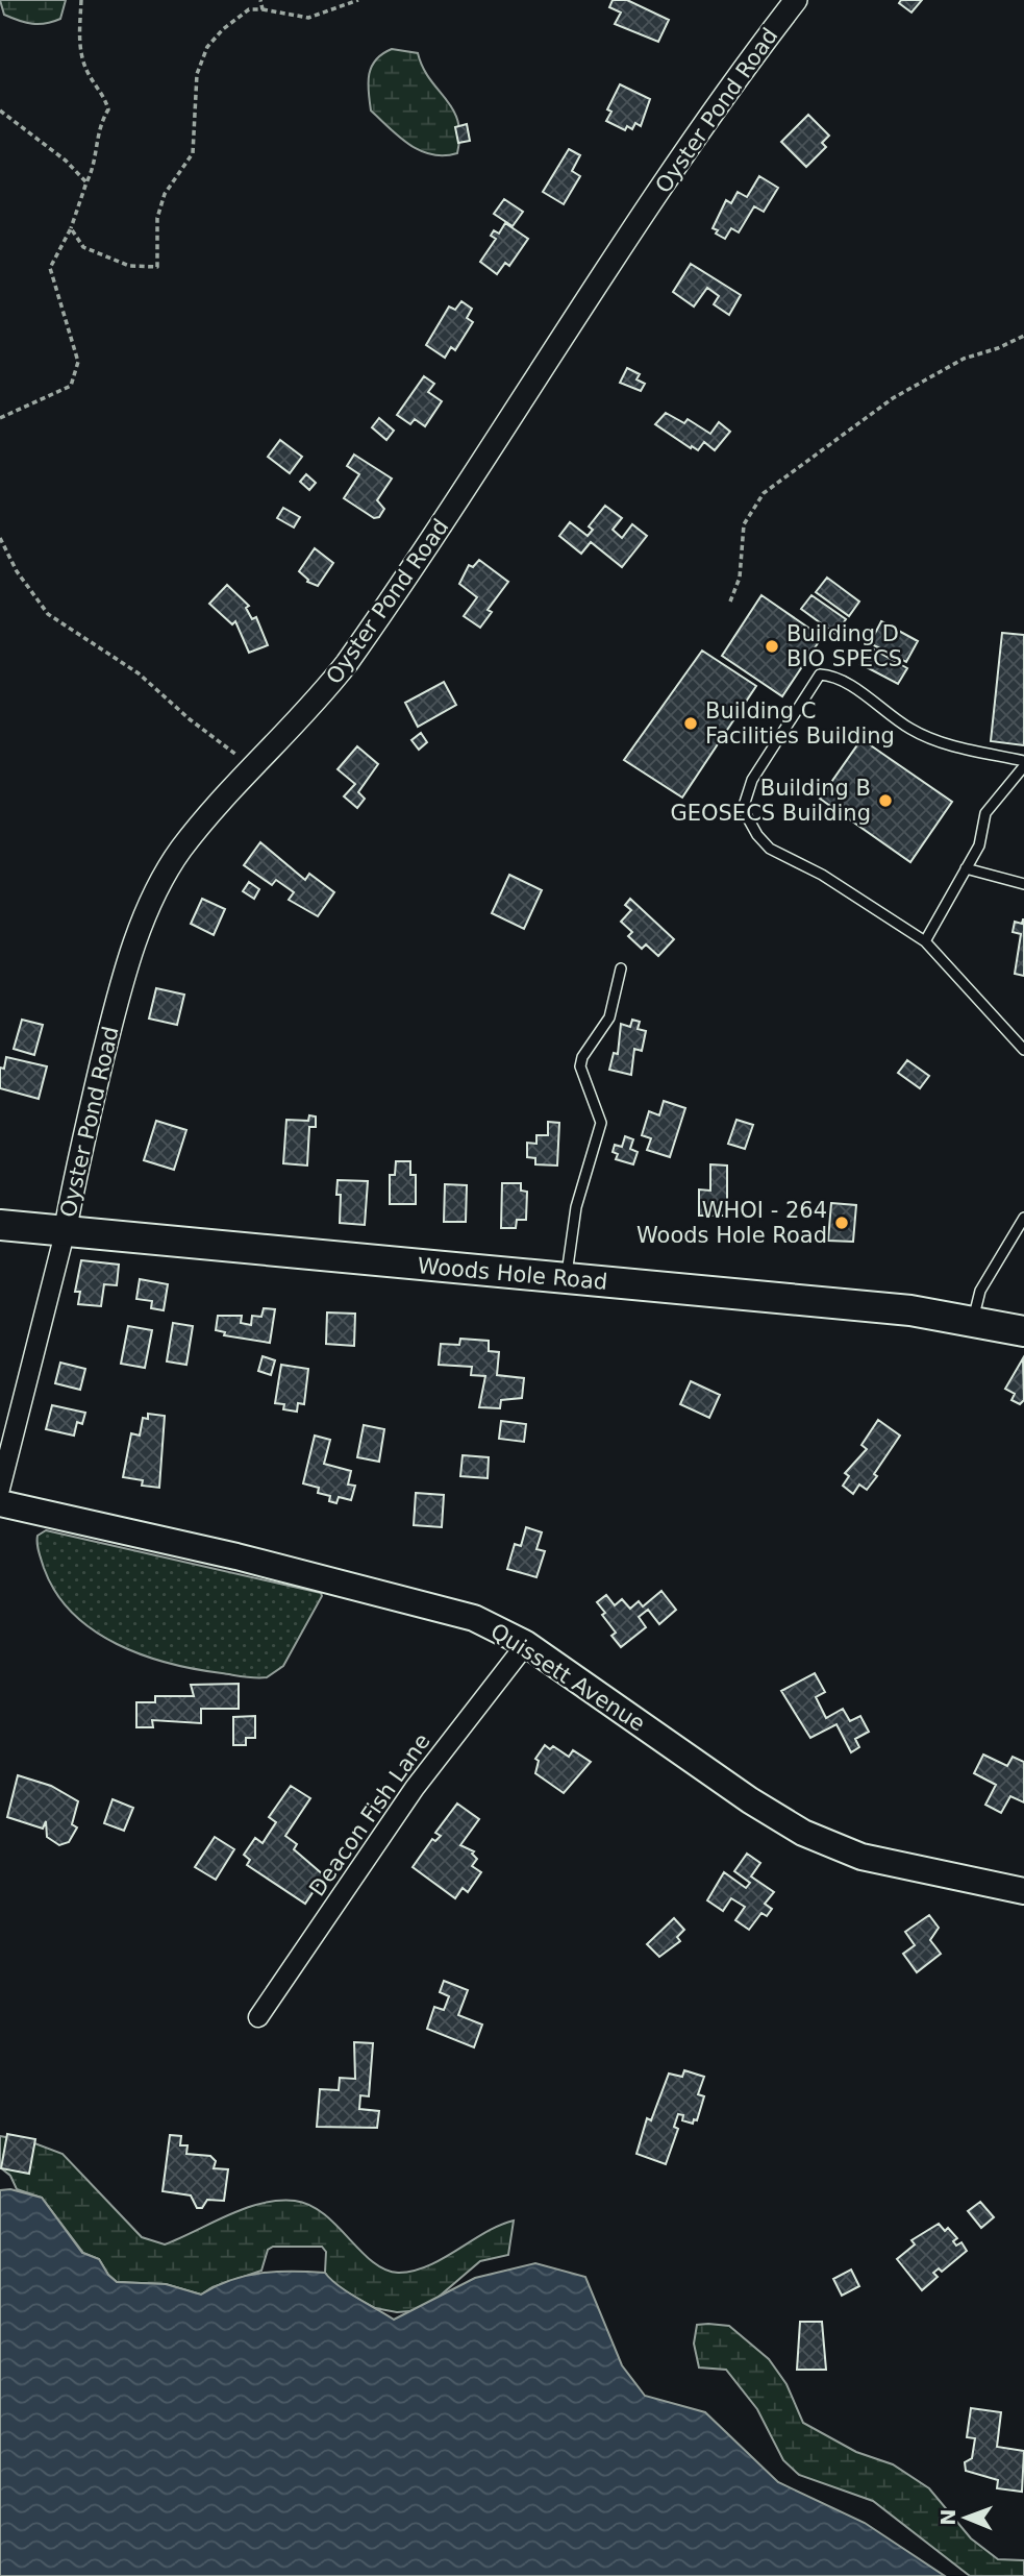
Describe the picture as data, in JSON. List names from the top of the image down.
{
  "streets": {
    "highway": ["Woods Hole Road"],
    "main road": ["Quissett Avenue"],
    "street": ["Oyster Pond Road", "Deacon Fish Lane"]
  },
  "crossings": [
    ["Oyster Pond Road", "Woods Hole Road"],
    ["Quissett Avenue", "Deacon Fish Lane"]
  ],
  "places": [
    "Building D BIO SPECS",
    "Building C Facilities Building",
    "Building B GEOSECS Building",
    "WHOI - 264 Woods Hole Road"
  ],
  "north": "left"
}
